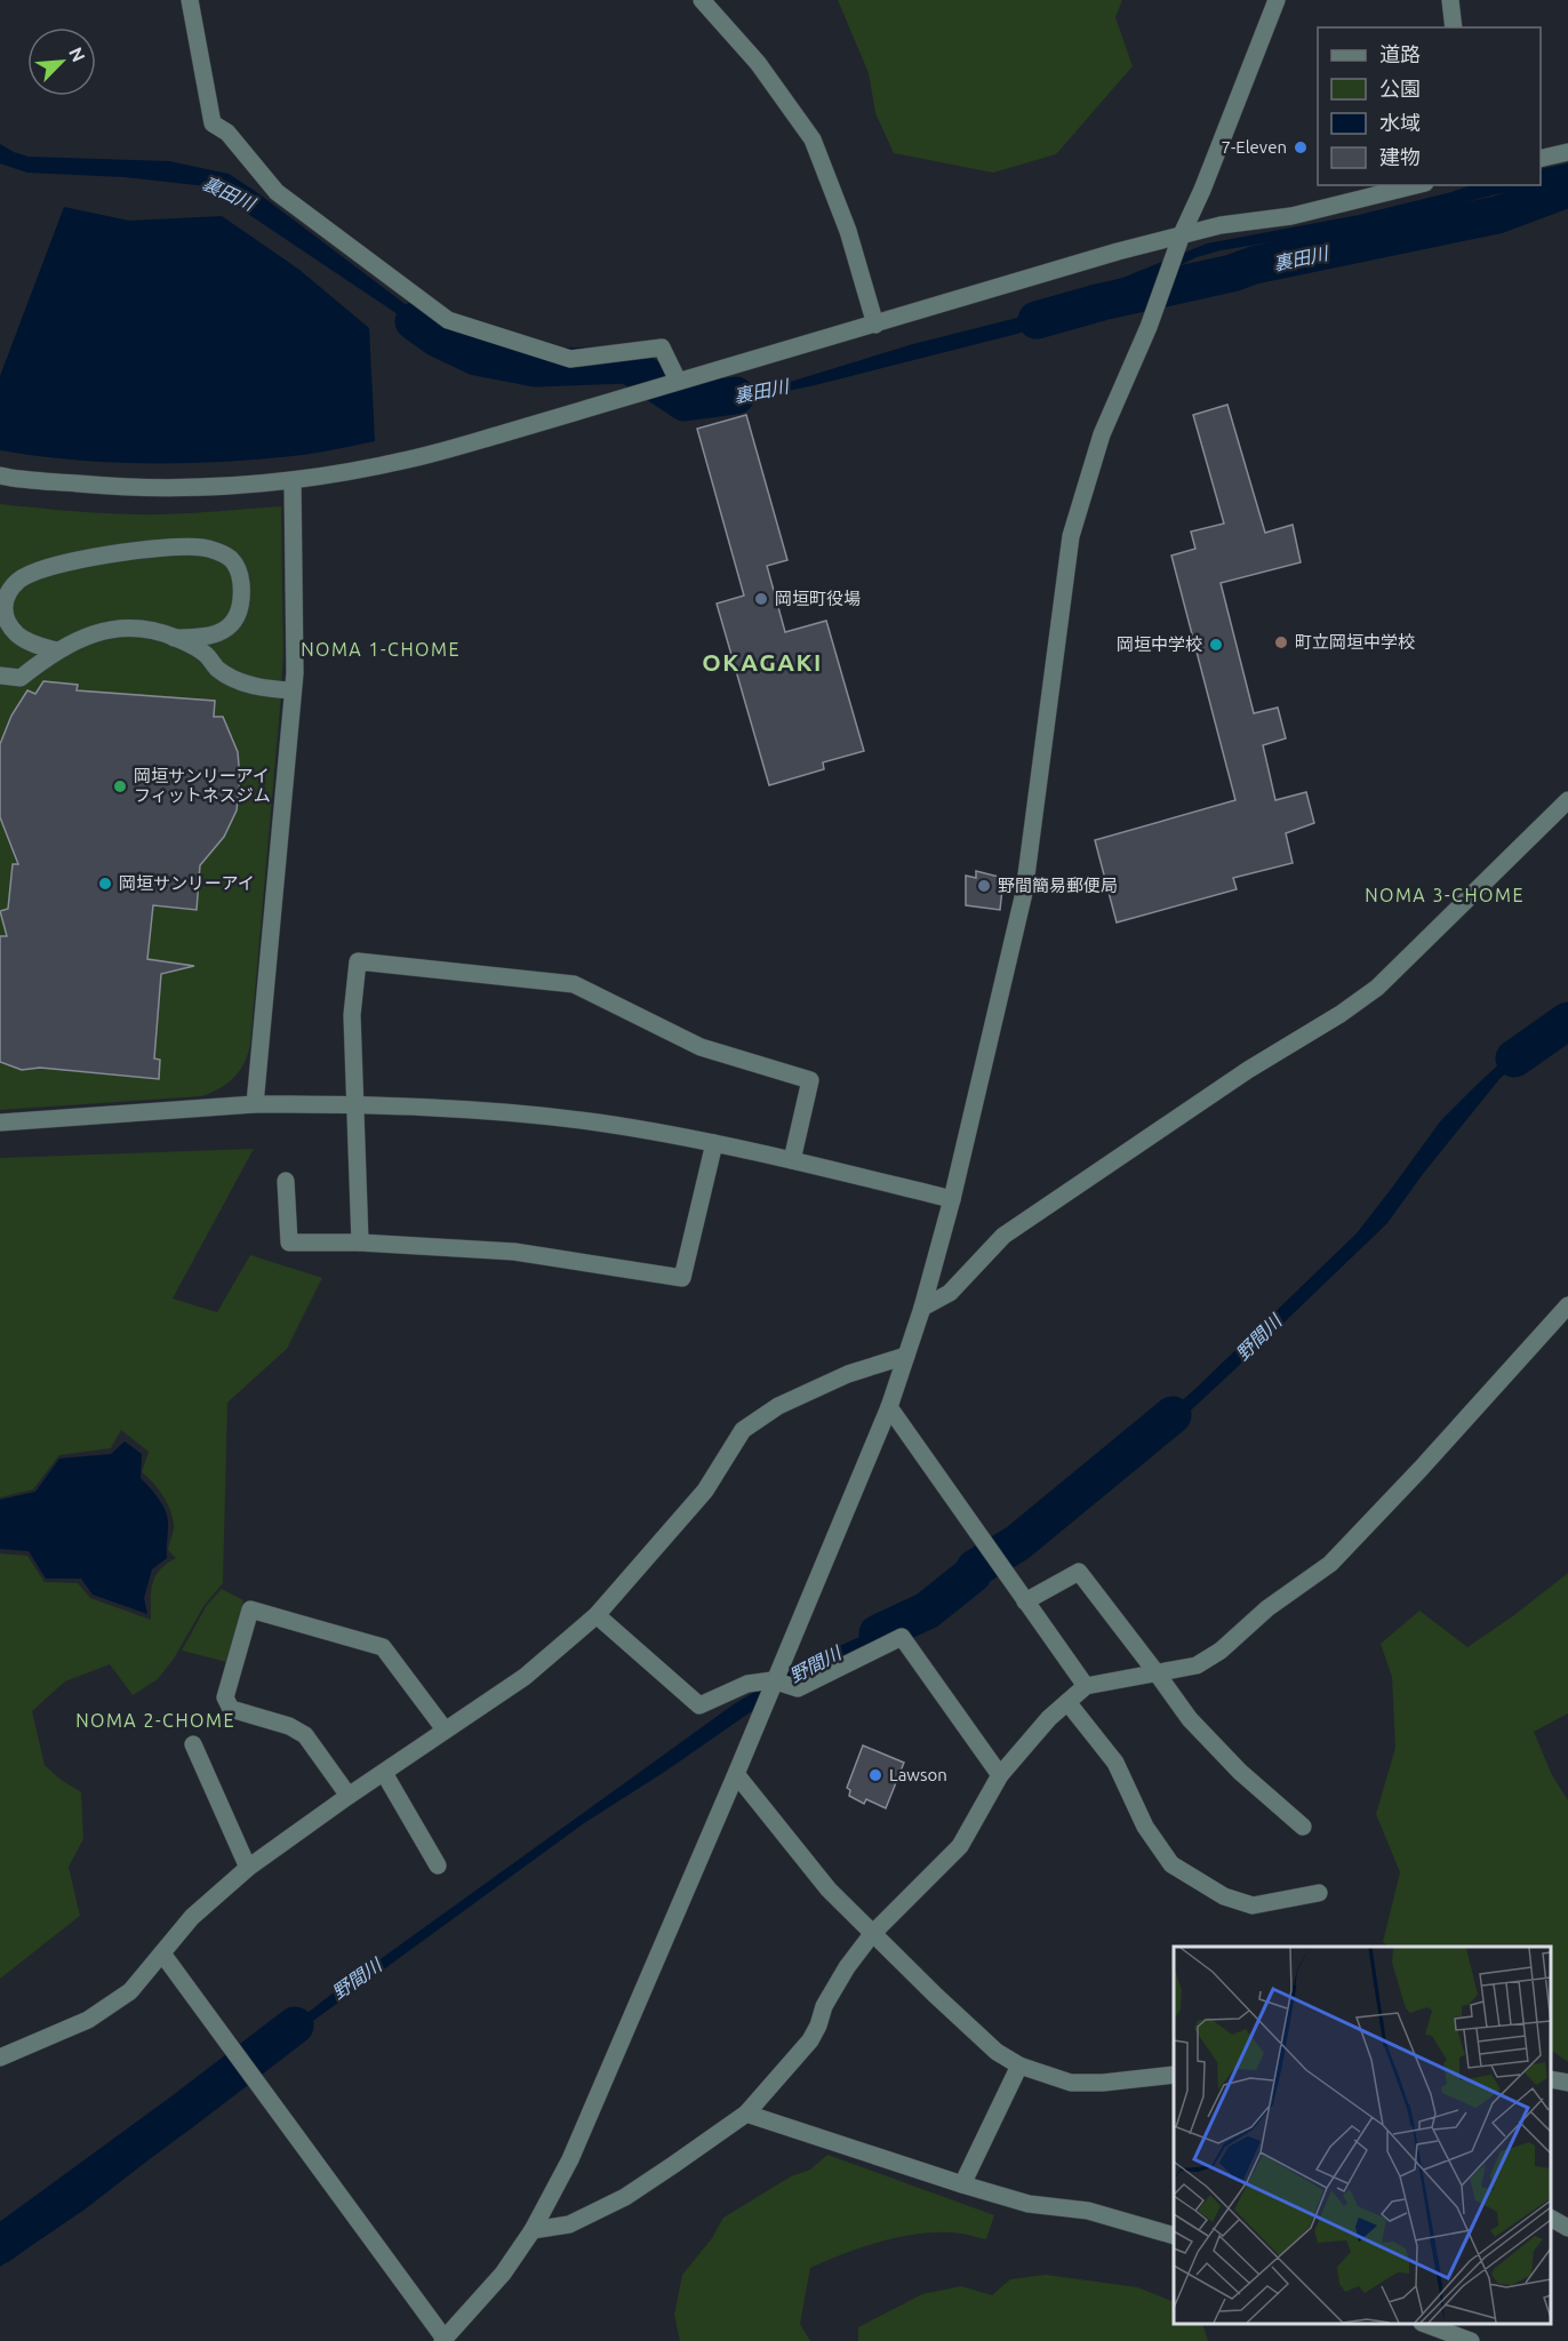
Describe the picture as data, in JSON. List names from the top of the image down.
{
  "districts": [
    "NOMA 1-CHOME",
    "OKAGAKI",
    "NOMA 3-CHOME",
    "NOMA 2-CHOME"
  ],
  "water": ["裏田川", "野間川"],
  "places": [
    "7-Eleven",
    "岡垣町役場",
    "町立岡垣中学校",
    "岡垣中学校",
    "岡垣サンリーアイ フィットネスジム",
    "岡垣サンリーアイ",
    "野間簡易郵便局",
    "Lawson"
  ],
  "legend": [
    "道路",
    "公園",
    "水域",
    "建物"
  ],
  "north": "top right"
}
